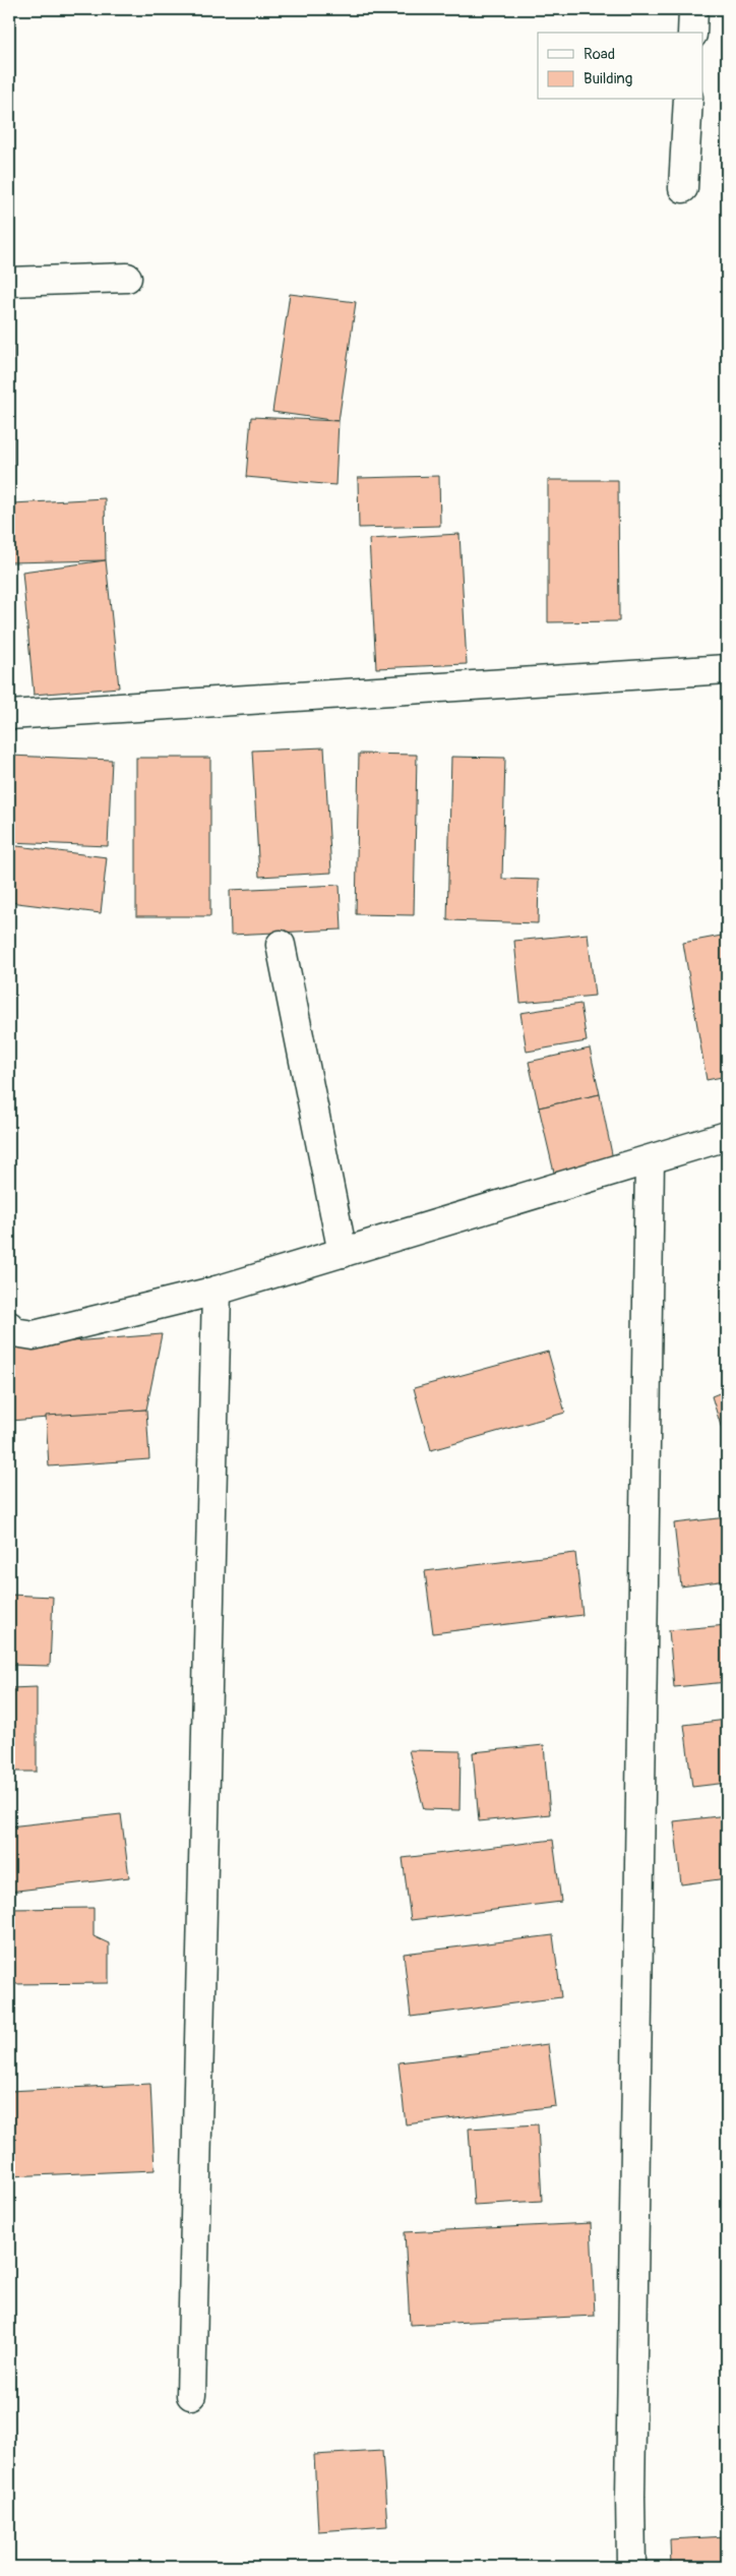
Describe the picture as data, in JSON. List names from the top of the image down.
{
  "legend": ["Road", "Building"]
}
